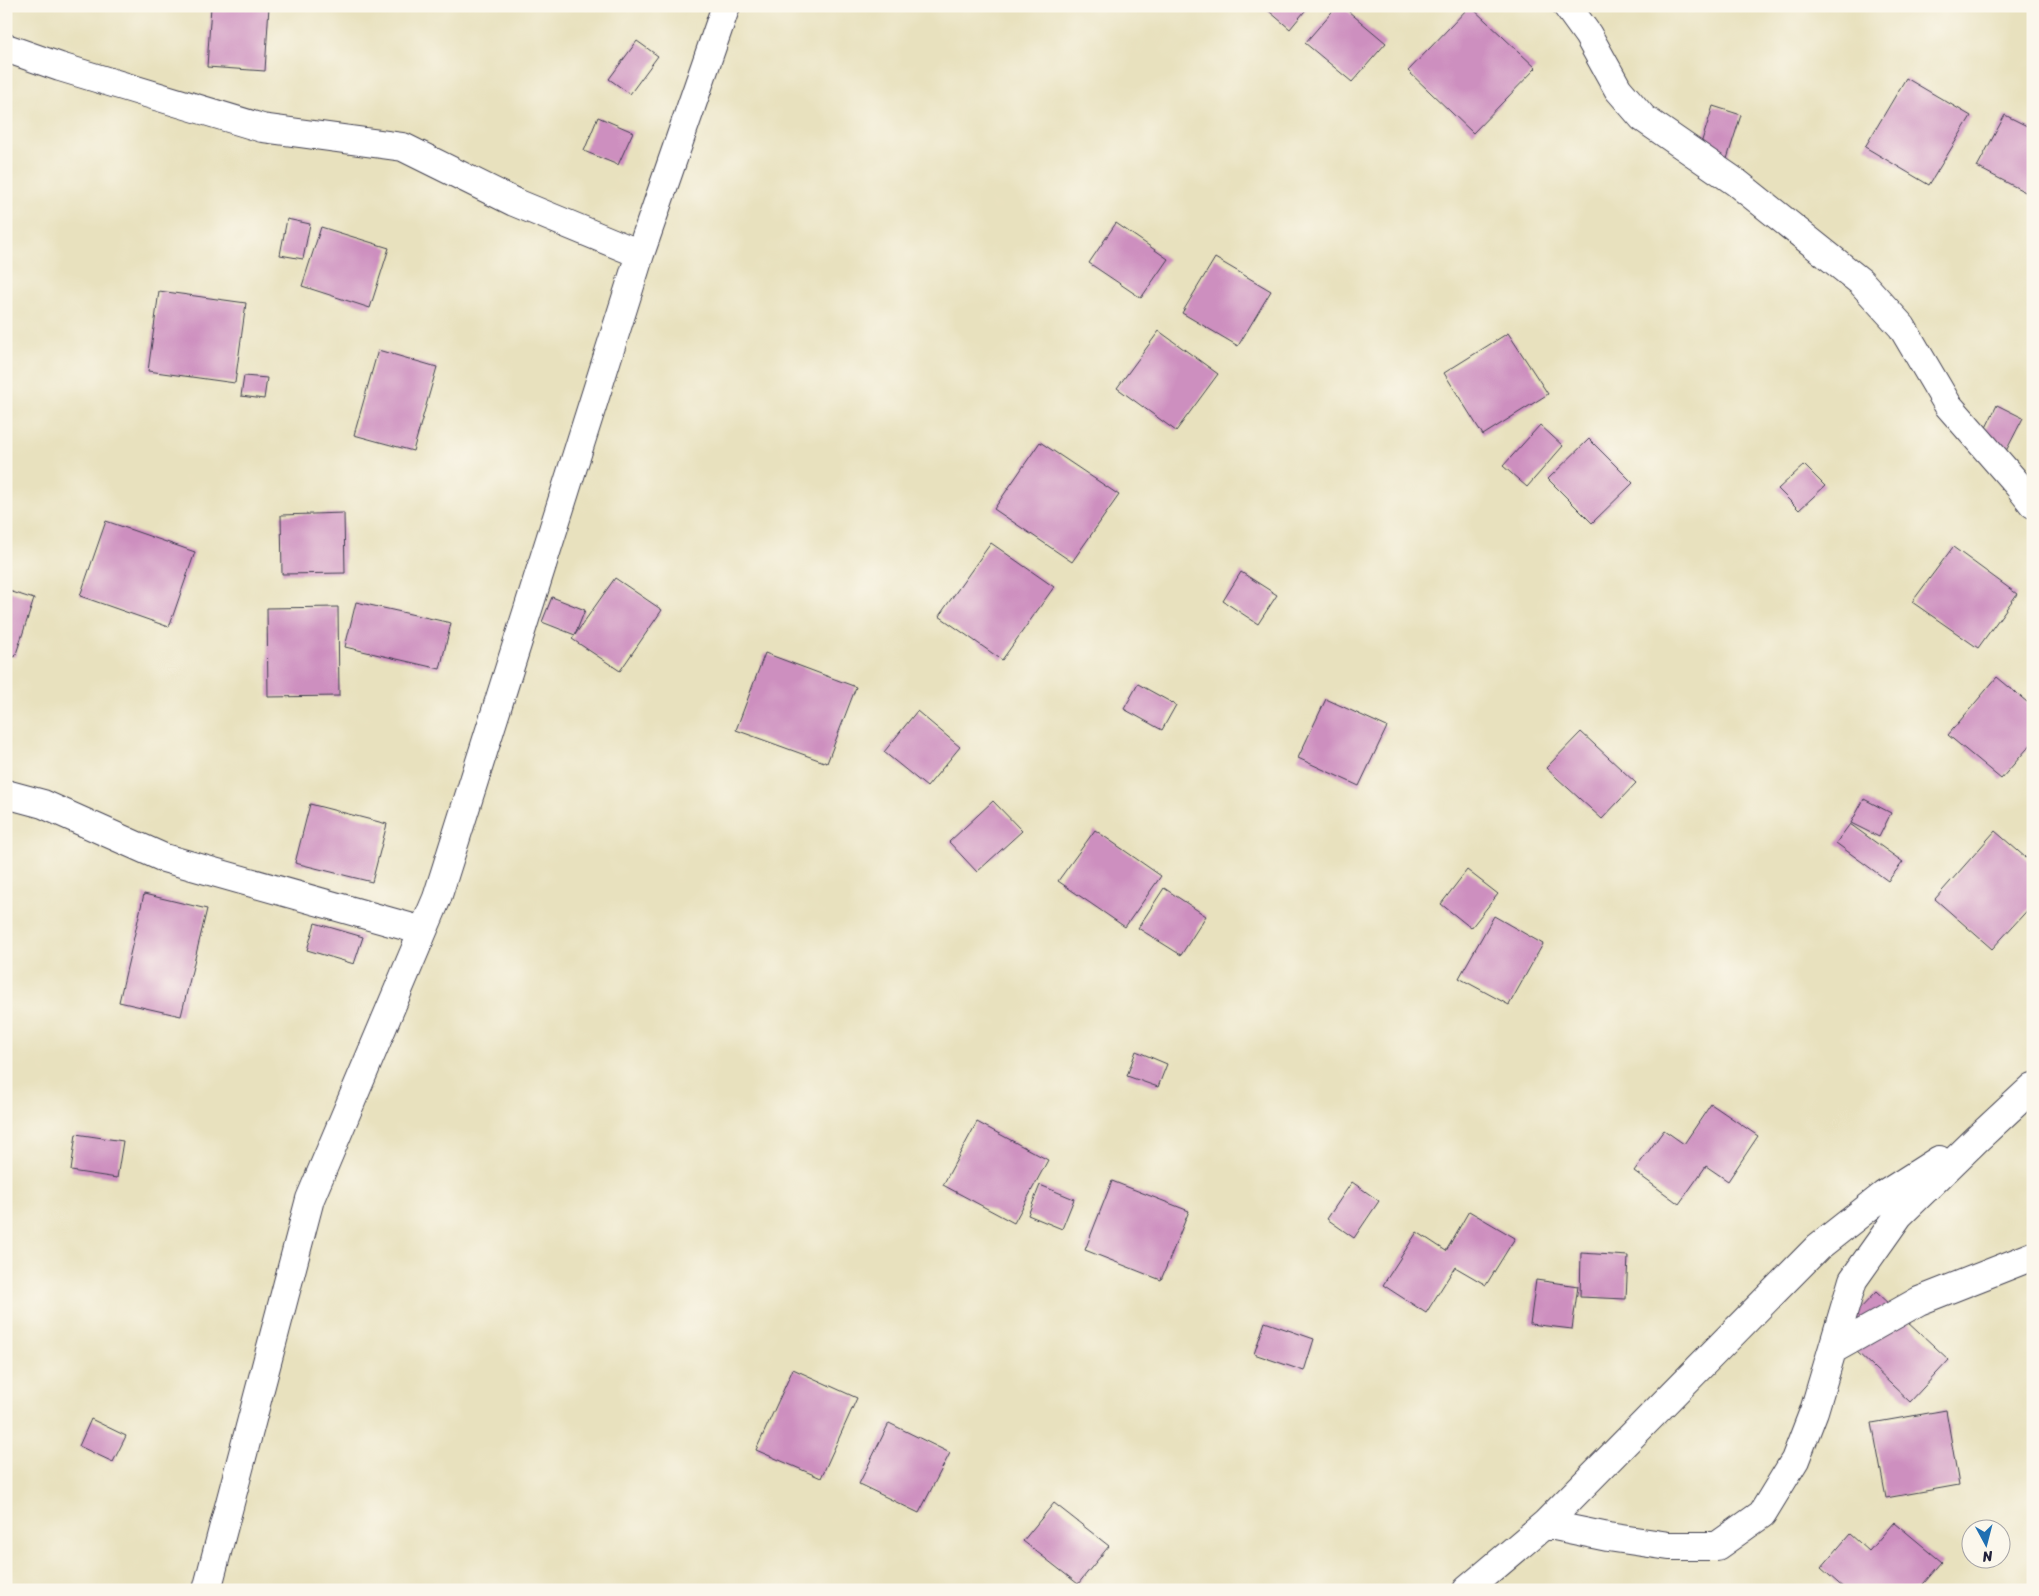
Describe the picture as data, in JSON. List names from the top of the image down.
{
  "north": "bottom"
}
